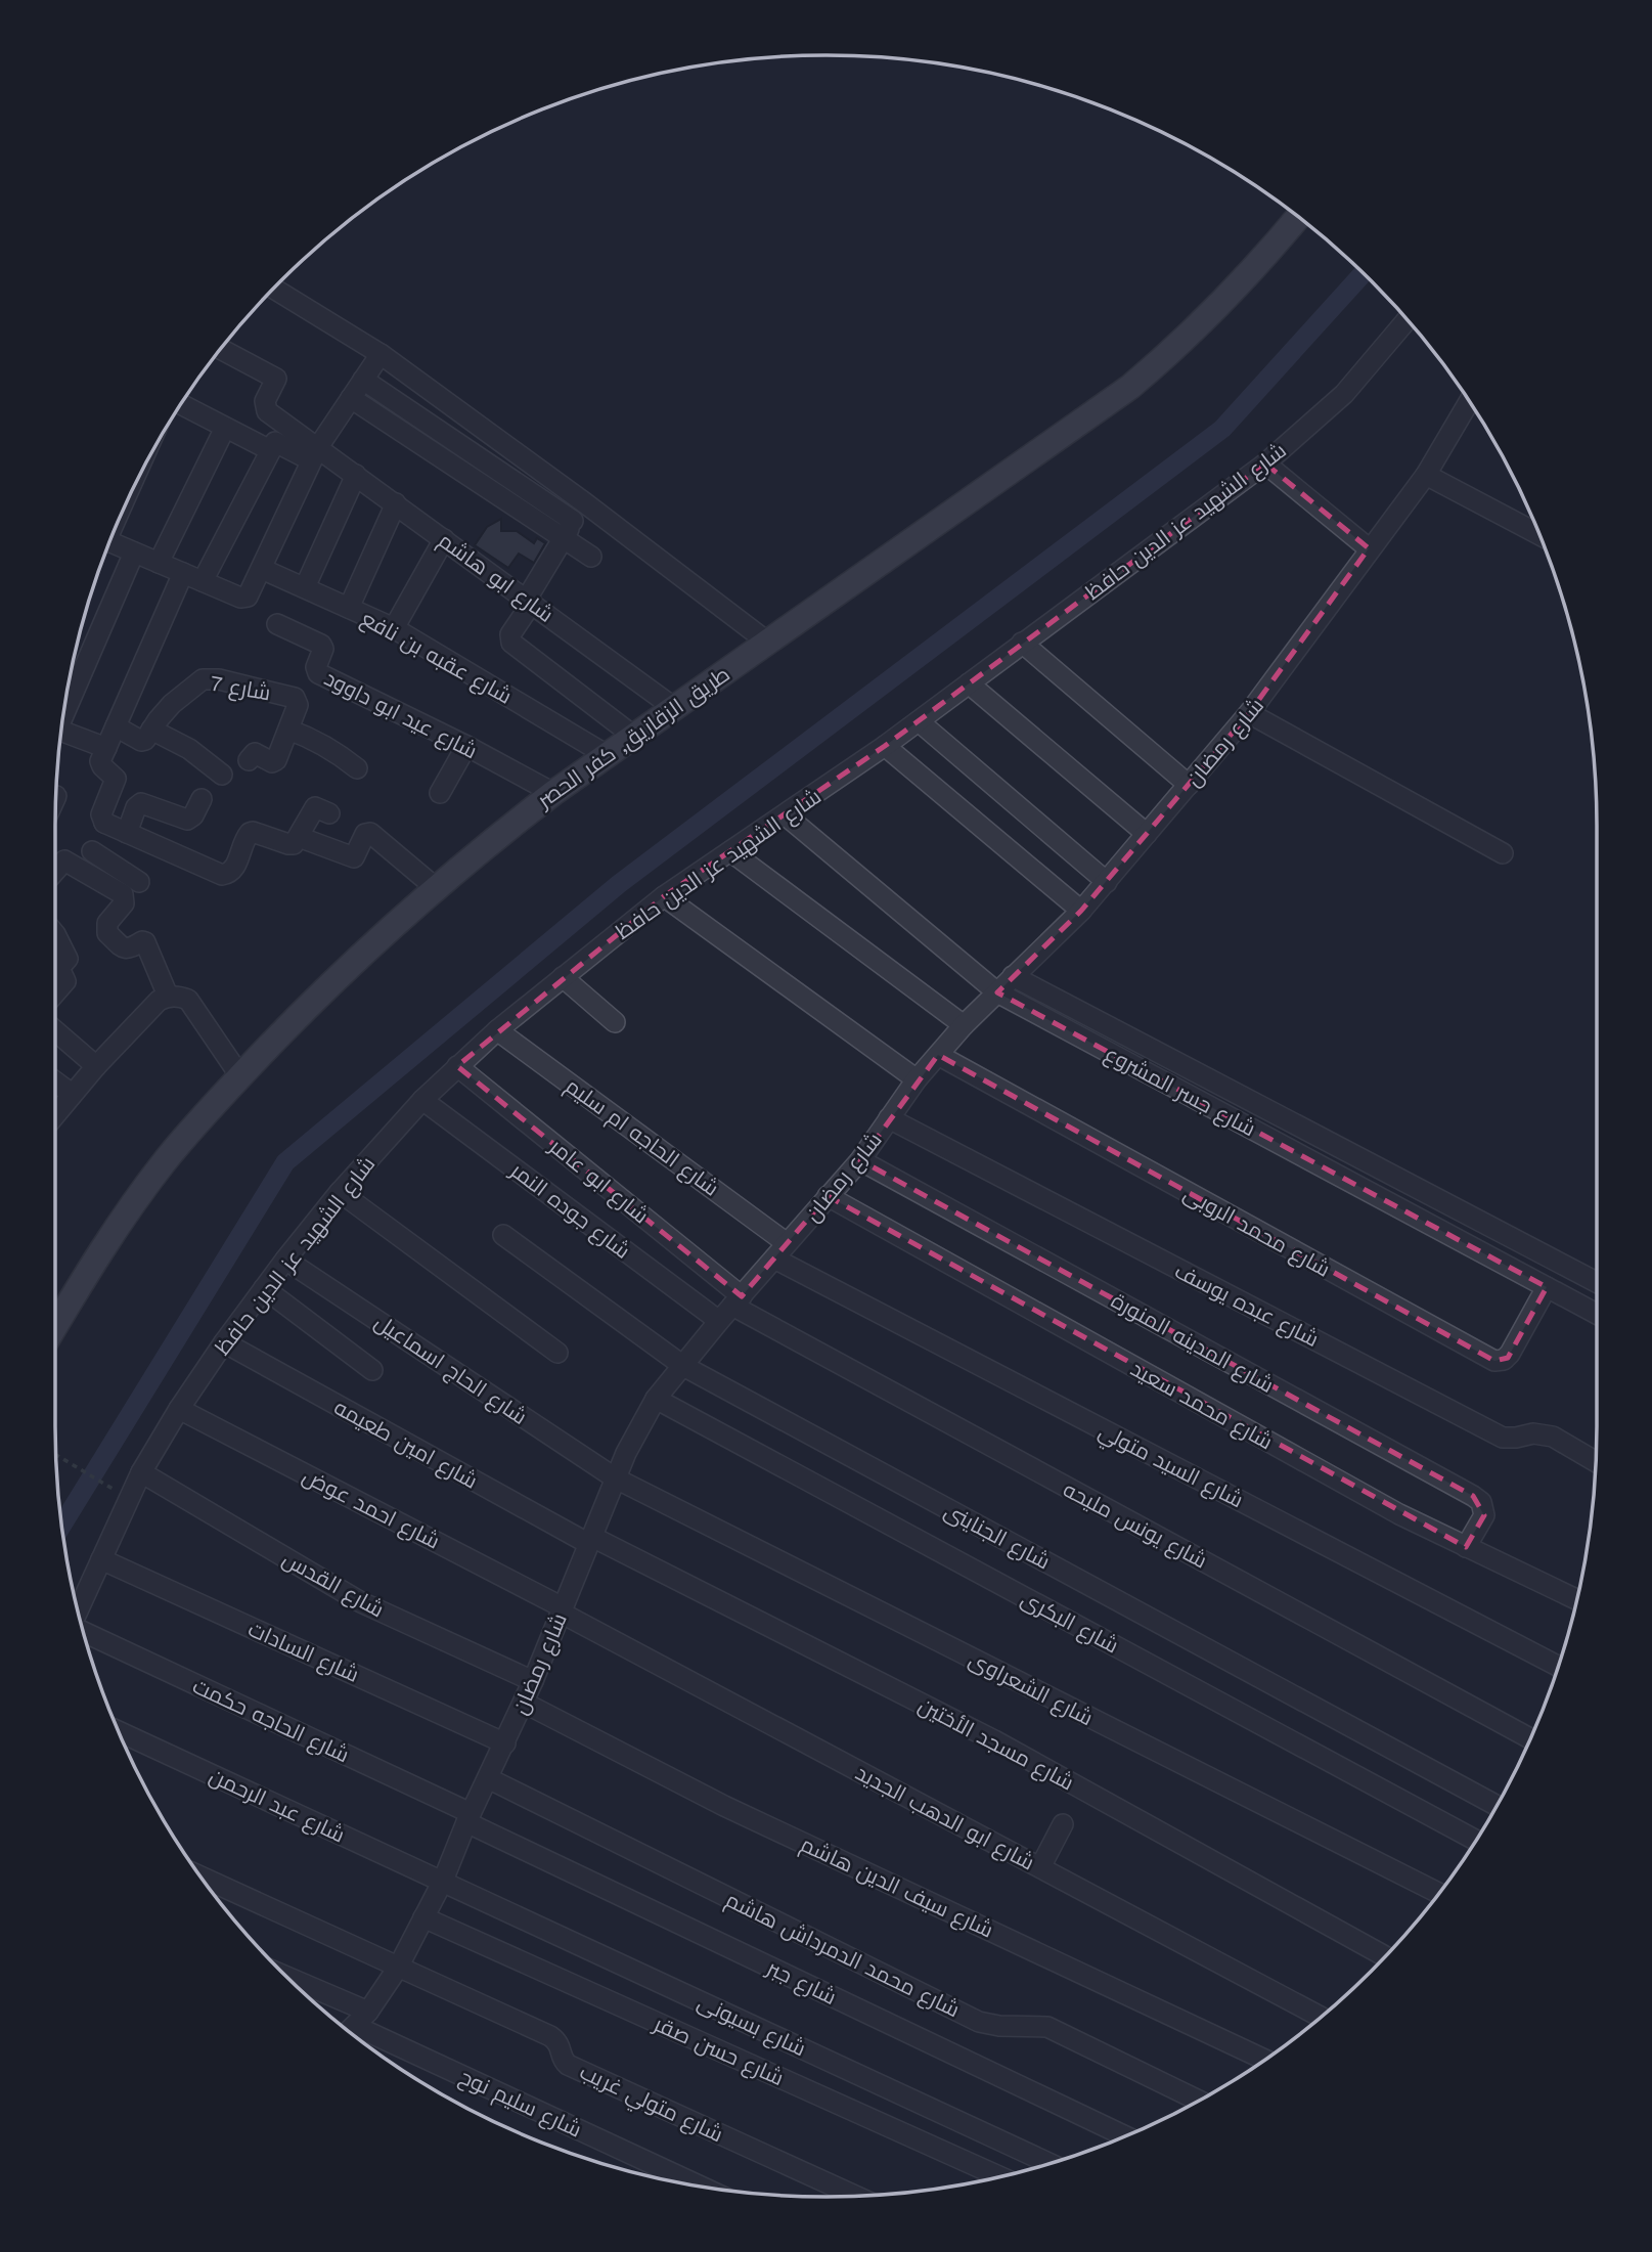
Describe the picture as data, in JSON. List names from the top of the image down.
{
  "streets": {
    "main road": ["طريق الزقازيق, كفر الحصر"],
    "street": [
      "شارع الشهيد عز الدين حافظ",
      "شارع ابو هاشم",
      "شارع عقبه بن نافع",
      "شارع 7",
      "شارع عيد ابو داوود",
      "شارع رمضان",
      "شارع جسر المشروع",
      "شارع الحاجه ام سليم",
      "شارع ابو عامر",
      "شارع جوده النمر",
      "شارع محمد الروبى",
      "شارع عبده يوسف",
      "شارع المدينه المنورة",
      "شارع الحاج اسماعيل",
      "شارع محمد سعيد",
      "شارع امين طعيمه",
      "شارع السيد متولي",
      "شارع احمد عوض",
      "شارع يونس مليحه",
      "شارع الجناينى",
      "شارع القدس",
      "شارع البكرى",
      "شارع السادات",
      "شارع الشعراوى",
      "شارع الحاجه حكمت",
      "شارع مسجد الأختين",
      "شارع عبد الرحمن",
      "شارع ابو الدهب الجديد",
      "شارع سيف الدين هاشم",
      "شارع محمد الدمرداش هاشم",
      "شارع جبر",
      "شارع بسيونى",
      "شارع حسن صقر",
      "شارع سليم نوح",
      "شارع متولي غريب"
    ]
  },
  "crossings": [
    ["شارع الشهيد عز الدين حافظ", "شارع جسر المشروع"],
    ["شارع الشهيد عز الدين حافظ", "شارع الحاجه ام سليم"],
    ["شارع الشهيد عز الدين حافظ", "شارع ابو عامر"],
    ["شارع الشهيد عز الدين حافظ", "شارع جوده النمر"],
    ["شارع الشهيد عز الدين حافظ", "شارع الحاج اسماعيل"],
    ["شارع الشهيد عز الدين حافظ", "شارع امين طعيمه"],
    ["شارع الشهيد عز الدين حافظ", "شارع احمد عوض"],
    ["شارع الشهيد عز الدين حافظ", "شارع القدس"],
    ["شارع الشهيد عز الدين حافظ", "شارع السادات"],
    ["شارع ابو هاشم", "طريق الزقازيق, كفر الحصر"],
    ["شارع عقبه بن نافع", "طريق الزقازيق, كفر الحصر"],
    ["شارع عيد ابو داوود", "طريق الزقازيق, كفر الحصر"],
    ["شارع رمضان", "شارع جسر المشروع"],
    ["شارع رمضان", "شارع الحاجه ام سليم"],
    ["شارع رمضان", "شارع ابو عامر"],
    ["شارع رمضان", "شارع جوده النمر"],
    ["شارع رمضان", "شارع محمد الروبى"],
    ["شارع رمضان", "شارع عبده يوسف"],
    ["شارع رمضان", "شارع المدينه المنورة"],
    ["شارع رمضان", "شارع الحاج اسماعيل"],
    ["شارع رمضان", "شارع محمد سعيد"],
    ["شارع رمضان", "شارع امين طعيمه"],
    ["شارع رمضان", "شارع السيد متولي"],
    ["شارع رمضان", "شارع احمد عوض"],
    ["شارع رمضان", "شارع يونس مليحه"],
    ["شارع رمضان", "شارع الجناينى"],
    ["شارع رمضان", "شارع القدس"],
    ["شارع رمضان", "شارع البكرى"],
    ["شارع رمضان", "شارع السادات"],
    ["شارع رمضان", "شارع الشعراوى"],
    ["شارع رمضان", "شارع الحاجه حكمت"],
    ["شارع رمضان", "شارع مسجد الأختين"],
    ["شارع رمضان", "شارع عبد الرحمن"],
    ["شارع رمضان", "شارع ابو الدهب الجديد"],
    ["شارع رمضان", "شارع سيف الدين هاشم"],
    ["شارع رمضان", "شارع محمد الدمرداش هاشم"],
    ["شارع رمضان", "شارع جبر"],
    ["شارع رمضان", "شارع بسيونى"],
    ["شارع رمضان", "شارع حسن صقر"],
    ["شارع رمضان", "شارع سليم نوح"],
    ["شارع رمضان", "شارع متولي غريب"],
    ["شارع جسر المشروع", "شارع محمد الروبى"],
    ["شارع الحاجه ام سليم", "شارع السيد متولي"],
    ["شارع ابو عامر", "شارع جوده النمر"],
    ["شارع ابو عامر", "شارع يونس مليحه"],
    ["شارع جوده النمر", "شارع يونس مليحه"],
    ["شارع المدينه المنورة", "شارع محمد سعيد"],
    ["شارع الحاج اسماعيل", "شارع الشعراوى"],
    ["شارع امين طعيمه", "شارع مسجد الأختين"],
    ["شارع احمد عوض", "شارع ابو الدهب الجديد"],
    ["شارع الحاجه حكمت", "شارع جبر"],
    ["شارع عبد الرحمن", "شارع بسيونى"]
  ]
}
